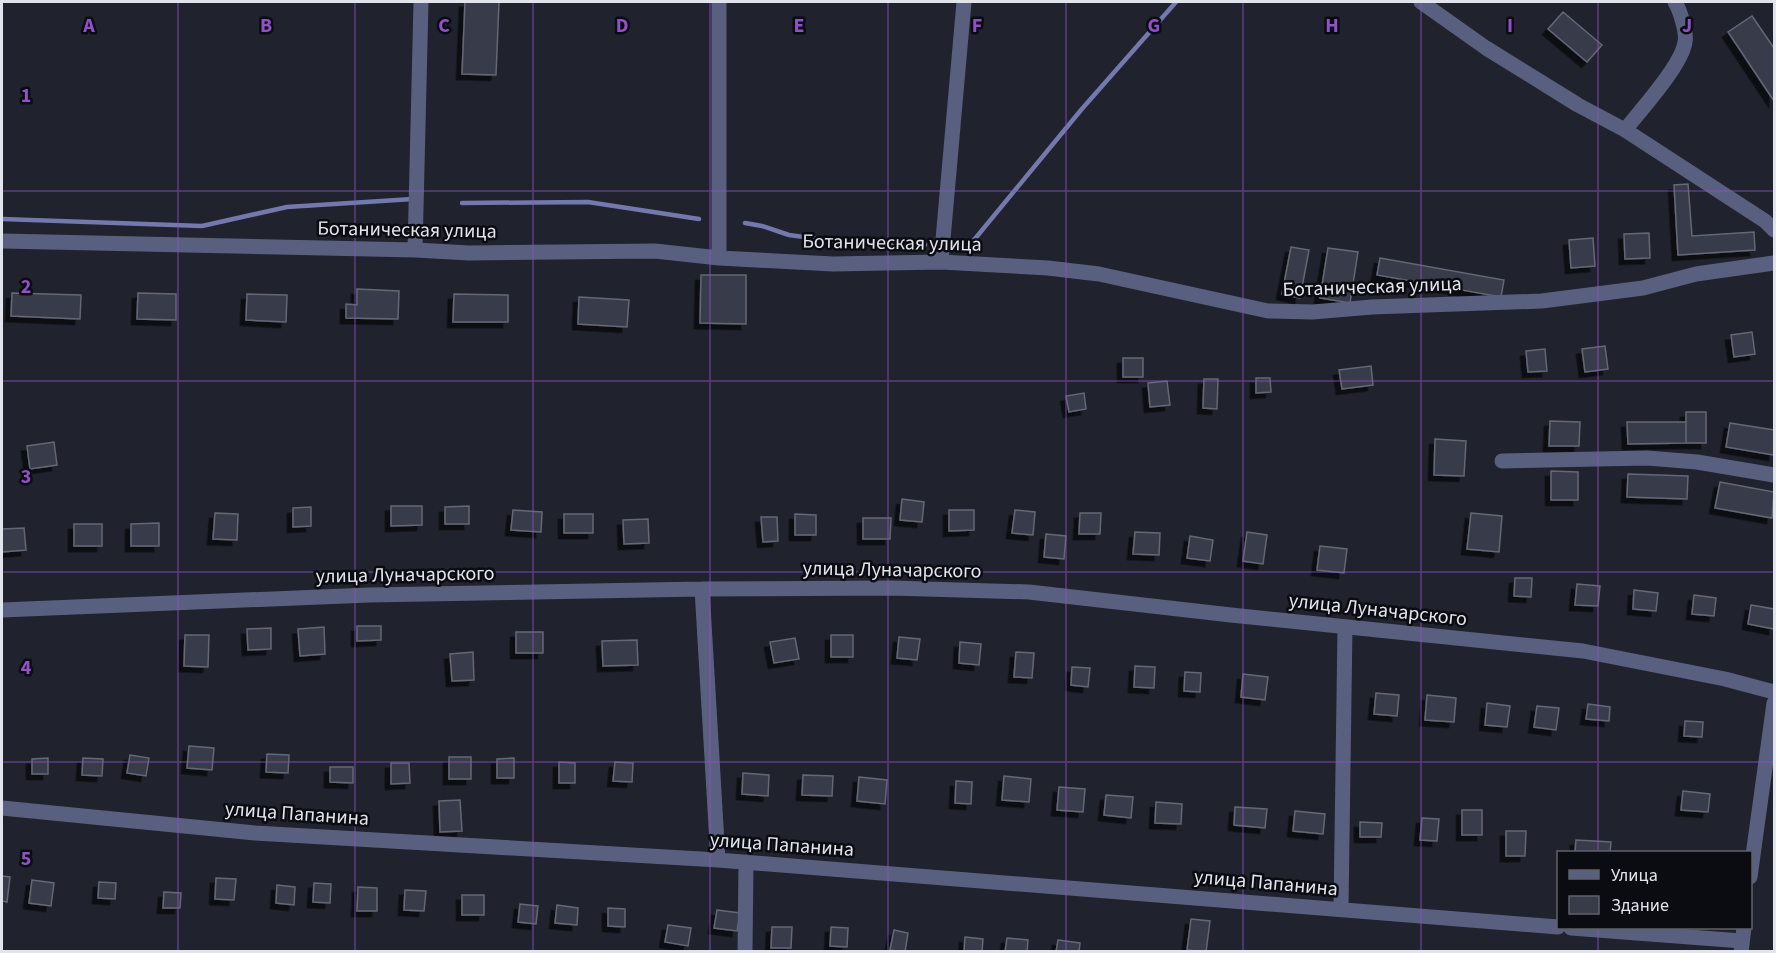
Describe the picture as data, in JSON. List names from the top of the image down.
{
  "streets": {
    "street": ["Ботаническая улица", "улица Луначарского", "улица Папанина"]
  },
  "legend": ["Улица", "Здание"],
  "grid": {
    "columns": [
      "A",
      "B",
      "C",
      "D",
      "E",
      "F",
      "G",
      "H",
      "I",
      "J"
    ],
    "rows": [
      "1",
      "2",
      "3",
      "4",
      "5"
    ]
  }
}
